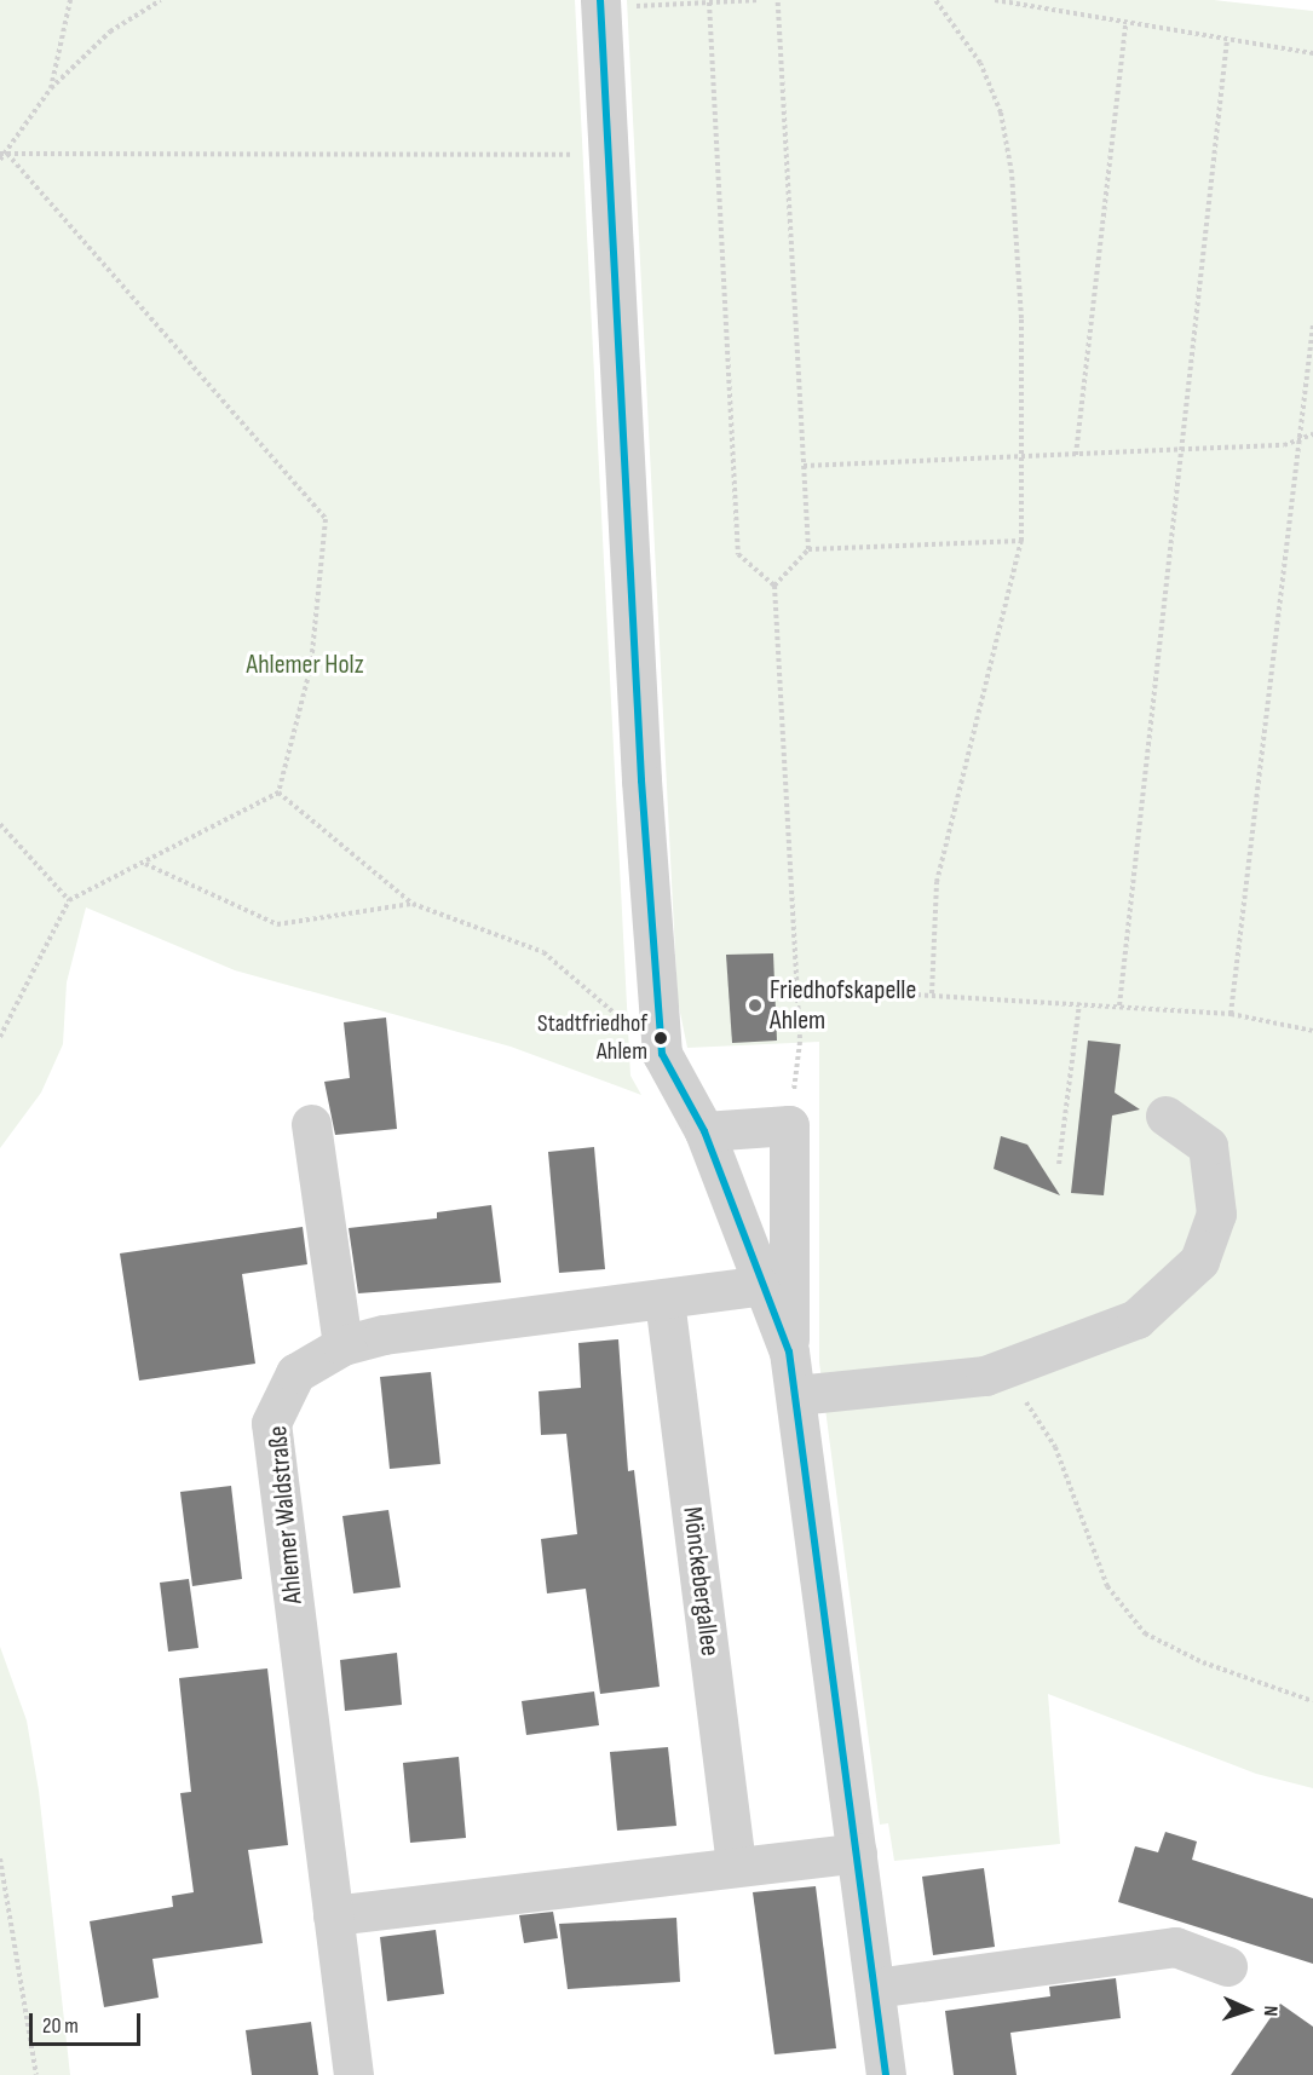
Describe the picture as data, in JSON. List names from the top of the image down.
{
  "streets": {
    "street": ["Ahlemer Waldstraße", "Mönckebergallee"]
  },
  "crossings": [
    ["Ahlemer Waldstraße", "Mönckebergallee"]
  ],
  "parks": ["Ahlemer Holz"],
  "places": ["Friedhofskapelle Ahlem", "Stadtfriedhof Ahlem"],
  "scale_bar": "20 m",
  "north": "right"
}
